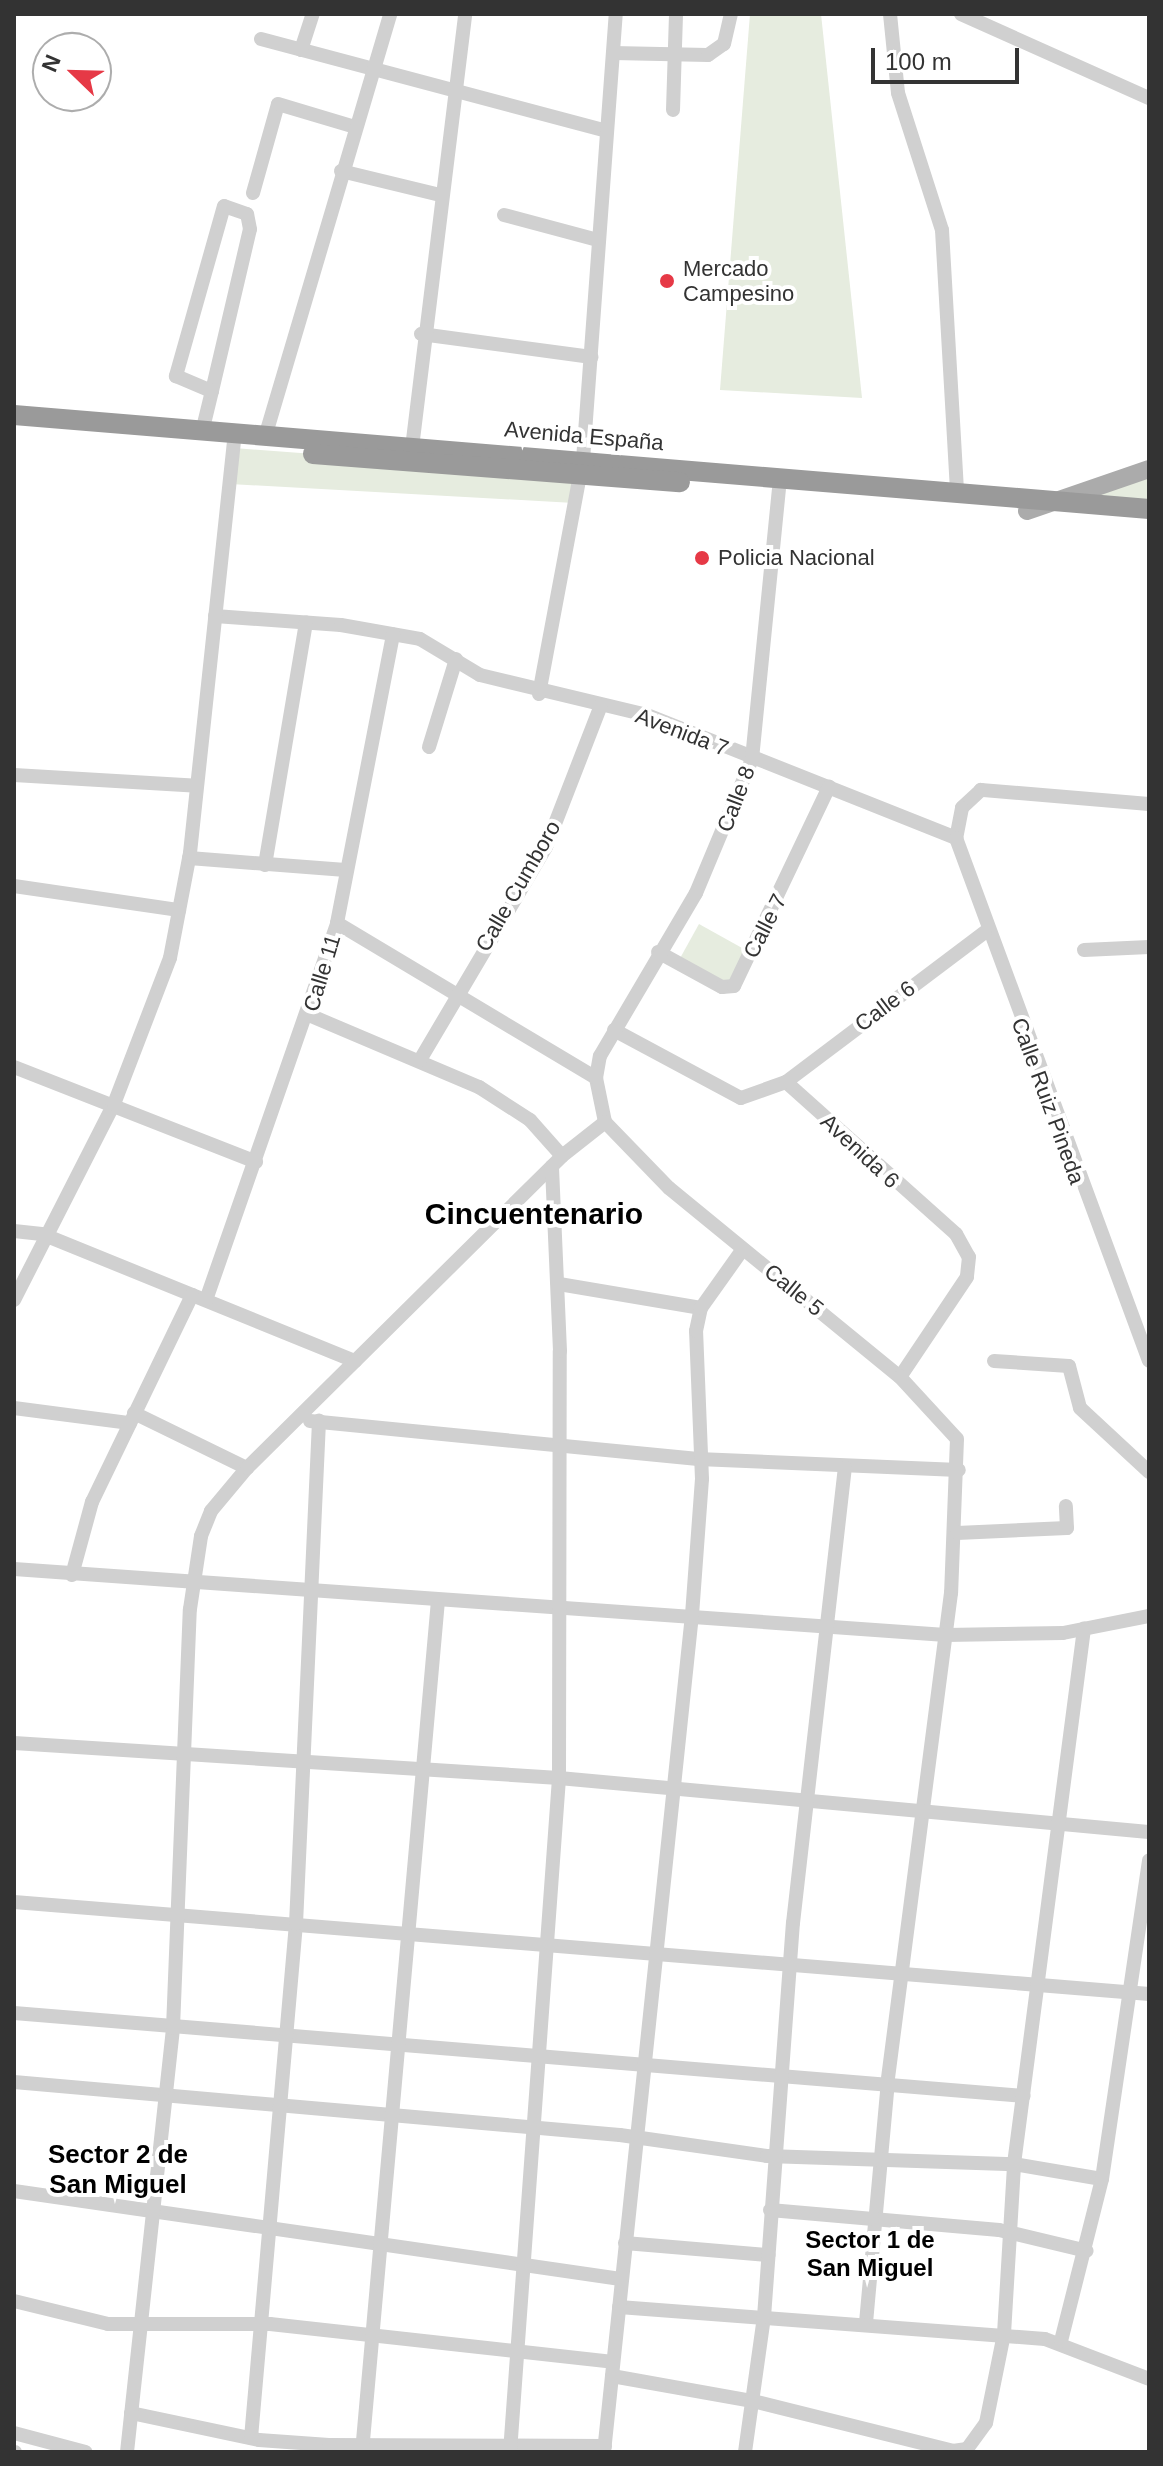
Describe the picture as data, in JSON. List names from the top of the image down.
{
  "streets": {
    "highway": ["Avenida España"],
    "street": [
      "Avenida 7",
      "Calle 8",
      "Calle Cumboro",
      "Calle 7",
      "Calle 11",
      "Calle 6",
      "Calle Ruiz Pineda",
      "Avenida 6",
      "Calle 5"
    ]
  },
  "crossings": [
    ["Avenida España", "Calle 8"],
    ["Avenida 7", "Calle 8"],
    ["Avenida 7", "Calle Cumboro"],
    ["Avenida 7", "Calle 7"],
    ["Avenida 7", "Calle 11"],
    ["Avenida 7", "Calle Ruiz Pineda"],
    ["Calle 8", "Calle 7"],
    ["Calle 6", "Calle Ruiz Pineda"],
    ["Calle 6", "Avenida 6"],
    ["Avenida 6", "Calle 5"]
  ],
  "districts": ["Cincuentenario", "Sector 2 de San Miguel", "Sector 1 de San Miguel"],
  "places": ["Mercado Campesino", "Policia Nacional"],
  "scale_bar": "100 m",
  "north": "top left"
}
